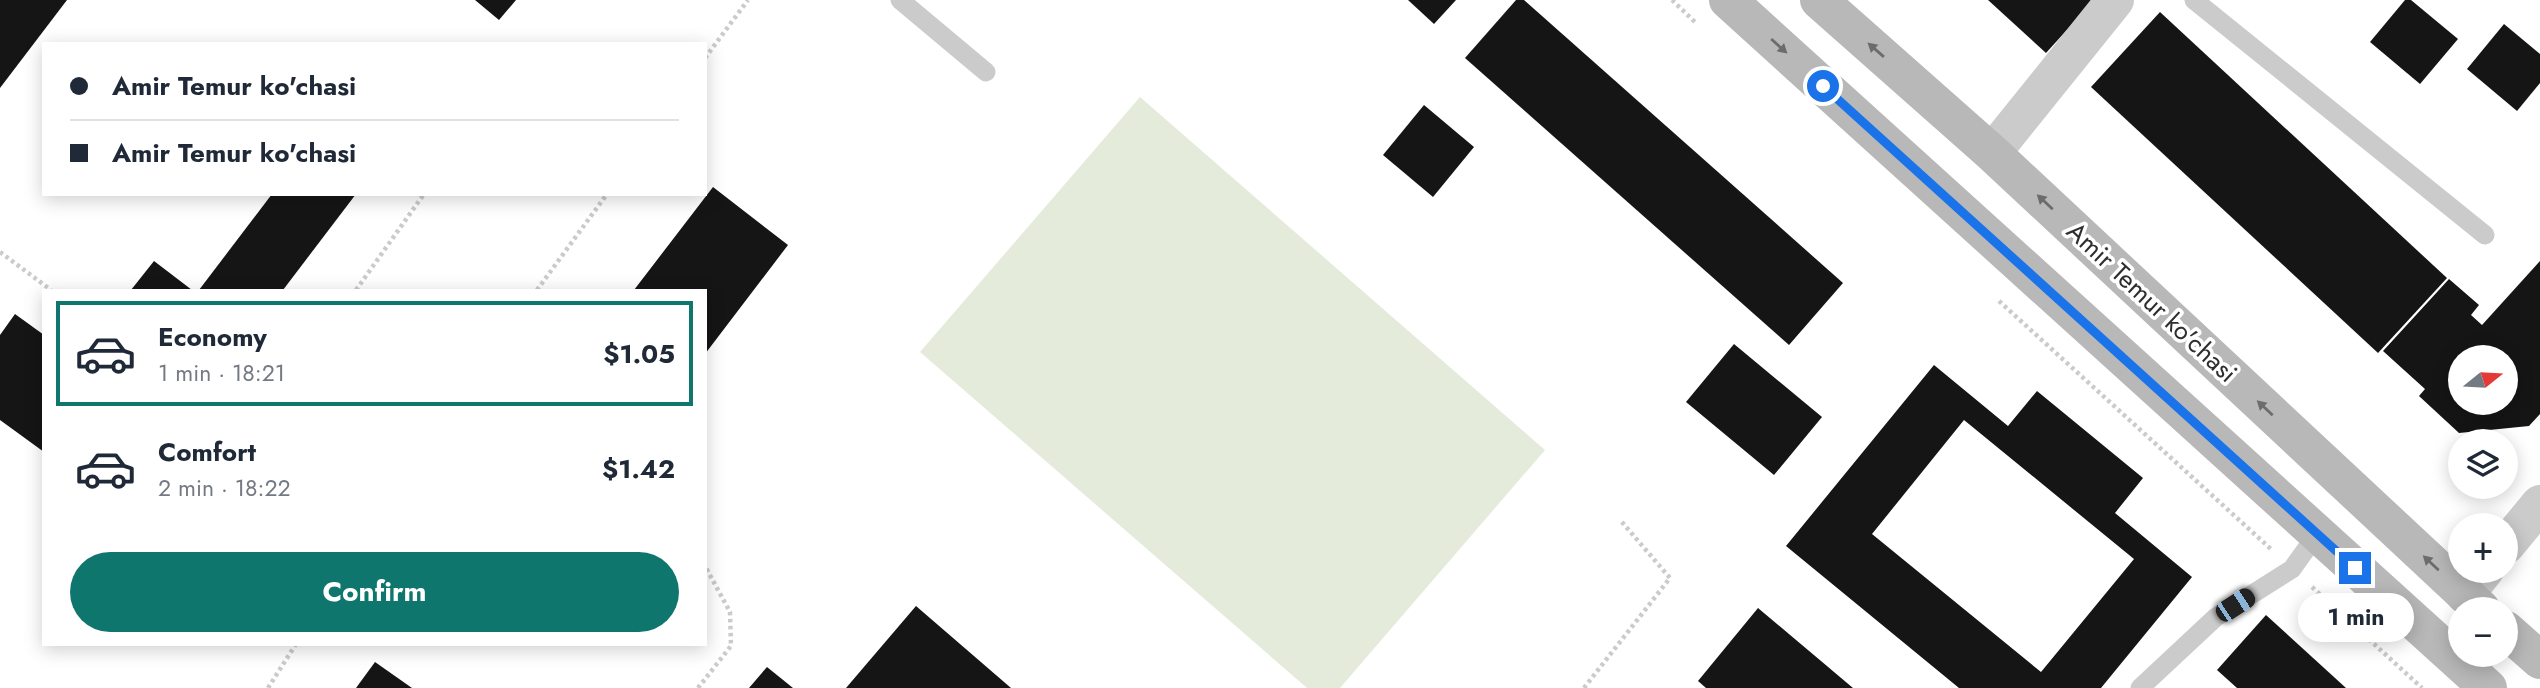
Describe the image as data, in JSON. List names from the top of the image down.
{
  "streets": {
    "main road": ["Amir Temur ko'chasi"]
  },
  "north": "right",
  "page": {
    "banner": ["Amir Temur ko'chasi", "Amir Temur ko'chasi"],
    "list": [
      {
        "name": "Economy",
        "note": "1 min · 18:21",
        "value": "$1.05"
      },
      {
        "name": "Comfort",
        "note": "2 min · 18:22",
        "value": "$1.42"
      }
    ],
    "map_buttons": ["+", "−"],
    "buttons": "Confirm",
    "bubble": "1 min"
  }
}
